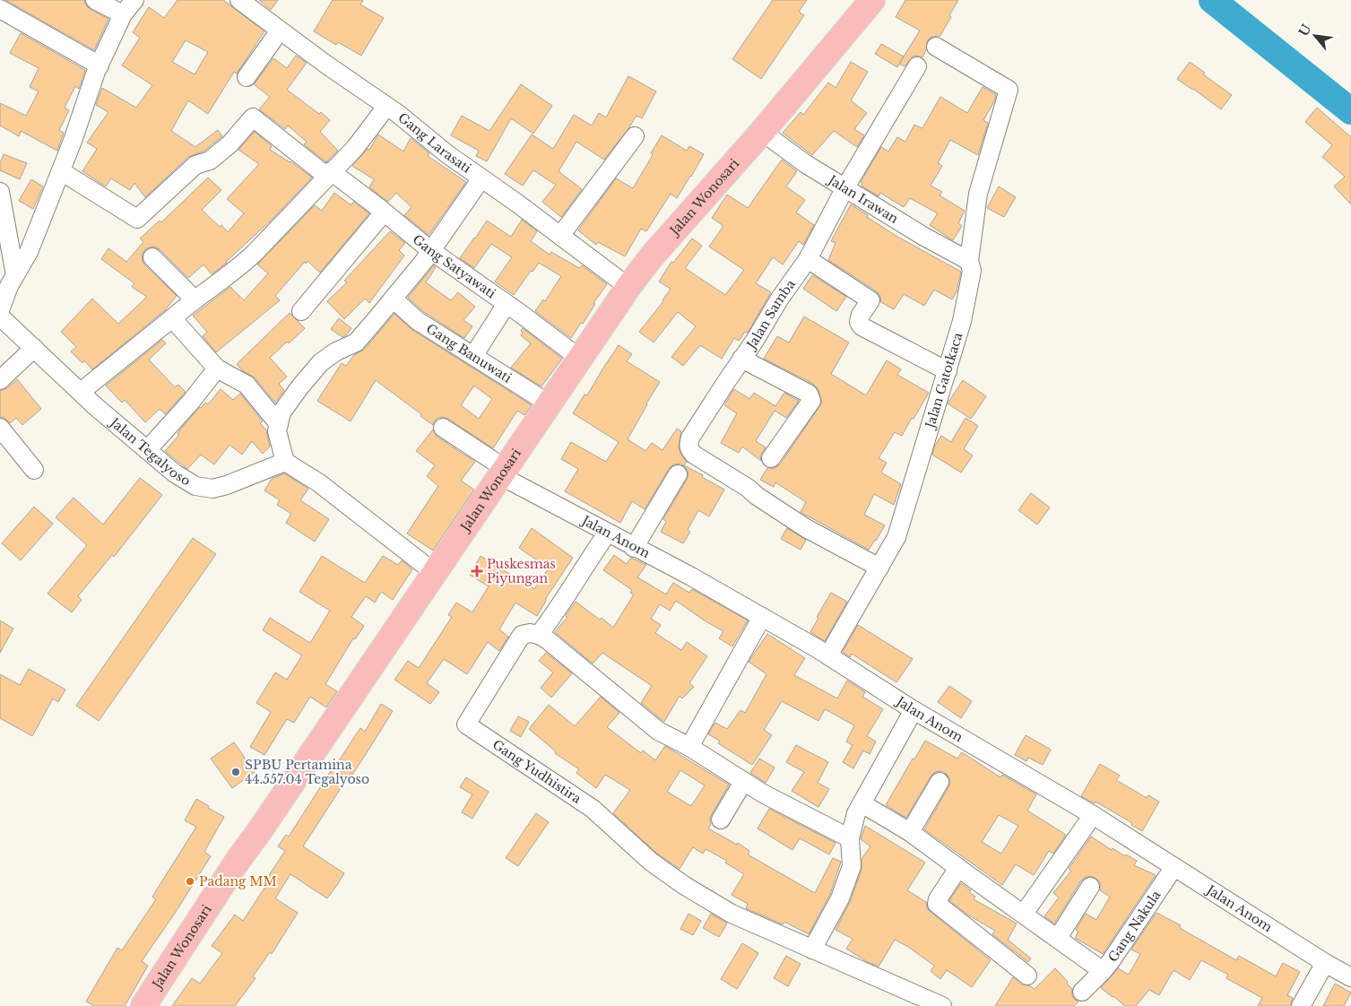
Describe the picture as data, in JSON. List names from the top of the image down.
{
  "streets": {
    "highway": ["Jalan Wonosari"],
    "street": [
      "Gang Larasati",
      "Jalan Irawan",
      "Gang Satyawati",
      "Jalan Samba",
      "Gang Banuwati",
      "Jalan Gatotkaca",
      "Jalan Tegalyoso",
      "Jalan Anom",
      "Gang Yudhistira",
      "Gang Nakula"
    ]
  },
  "crossings": [
    ["Gang Larasati", "Jalan Wonosari"],
    ["Jalan Wonosari", "Jalan Irawan"],
    ["Jalan Wonosari", "Gang Satyawati"],
    ["Jalan Wonosari", "Gang Banuwati"],
    ["Jalan Wonosari", "Jalan Anom"],
    ["Jalan Irawan", "Jalan Samba"],
    ["Jalan Irawan", "Jalan Gatotkaca"],
    ["Jalan Samba", "Jalan Gatotkaca"],
    ["Jalan Gatotkaca", "Jalan Anom"],
    ["Jalan Anom", "Gang Nakula"]
  ],
  "places": {
    "health": ["Puskesmas Piyungan"],
    "other": ["SPBU Pertamina 44.557.04 Tegalyoso", "Padang MM"]
  },
  "north": "top left"
}
